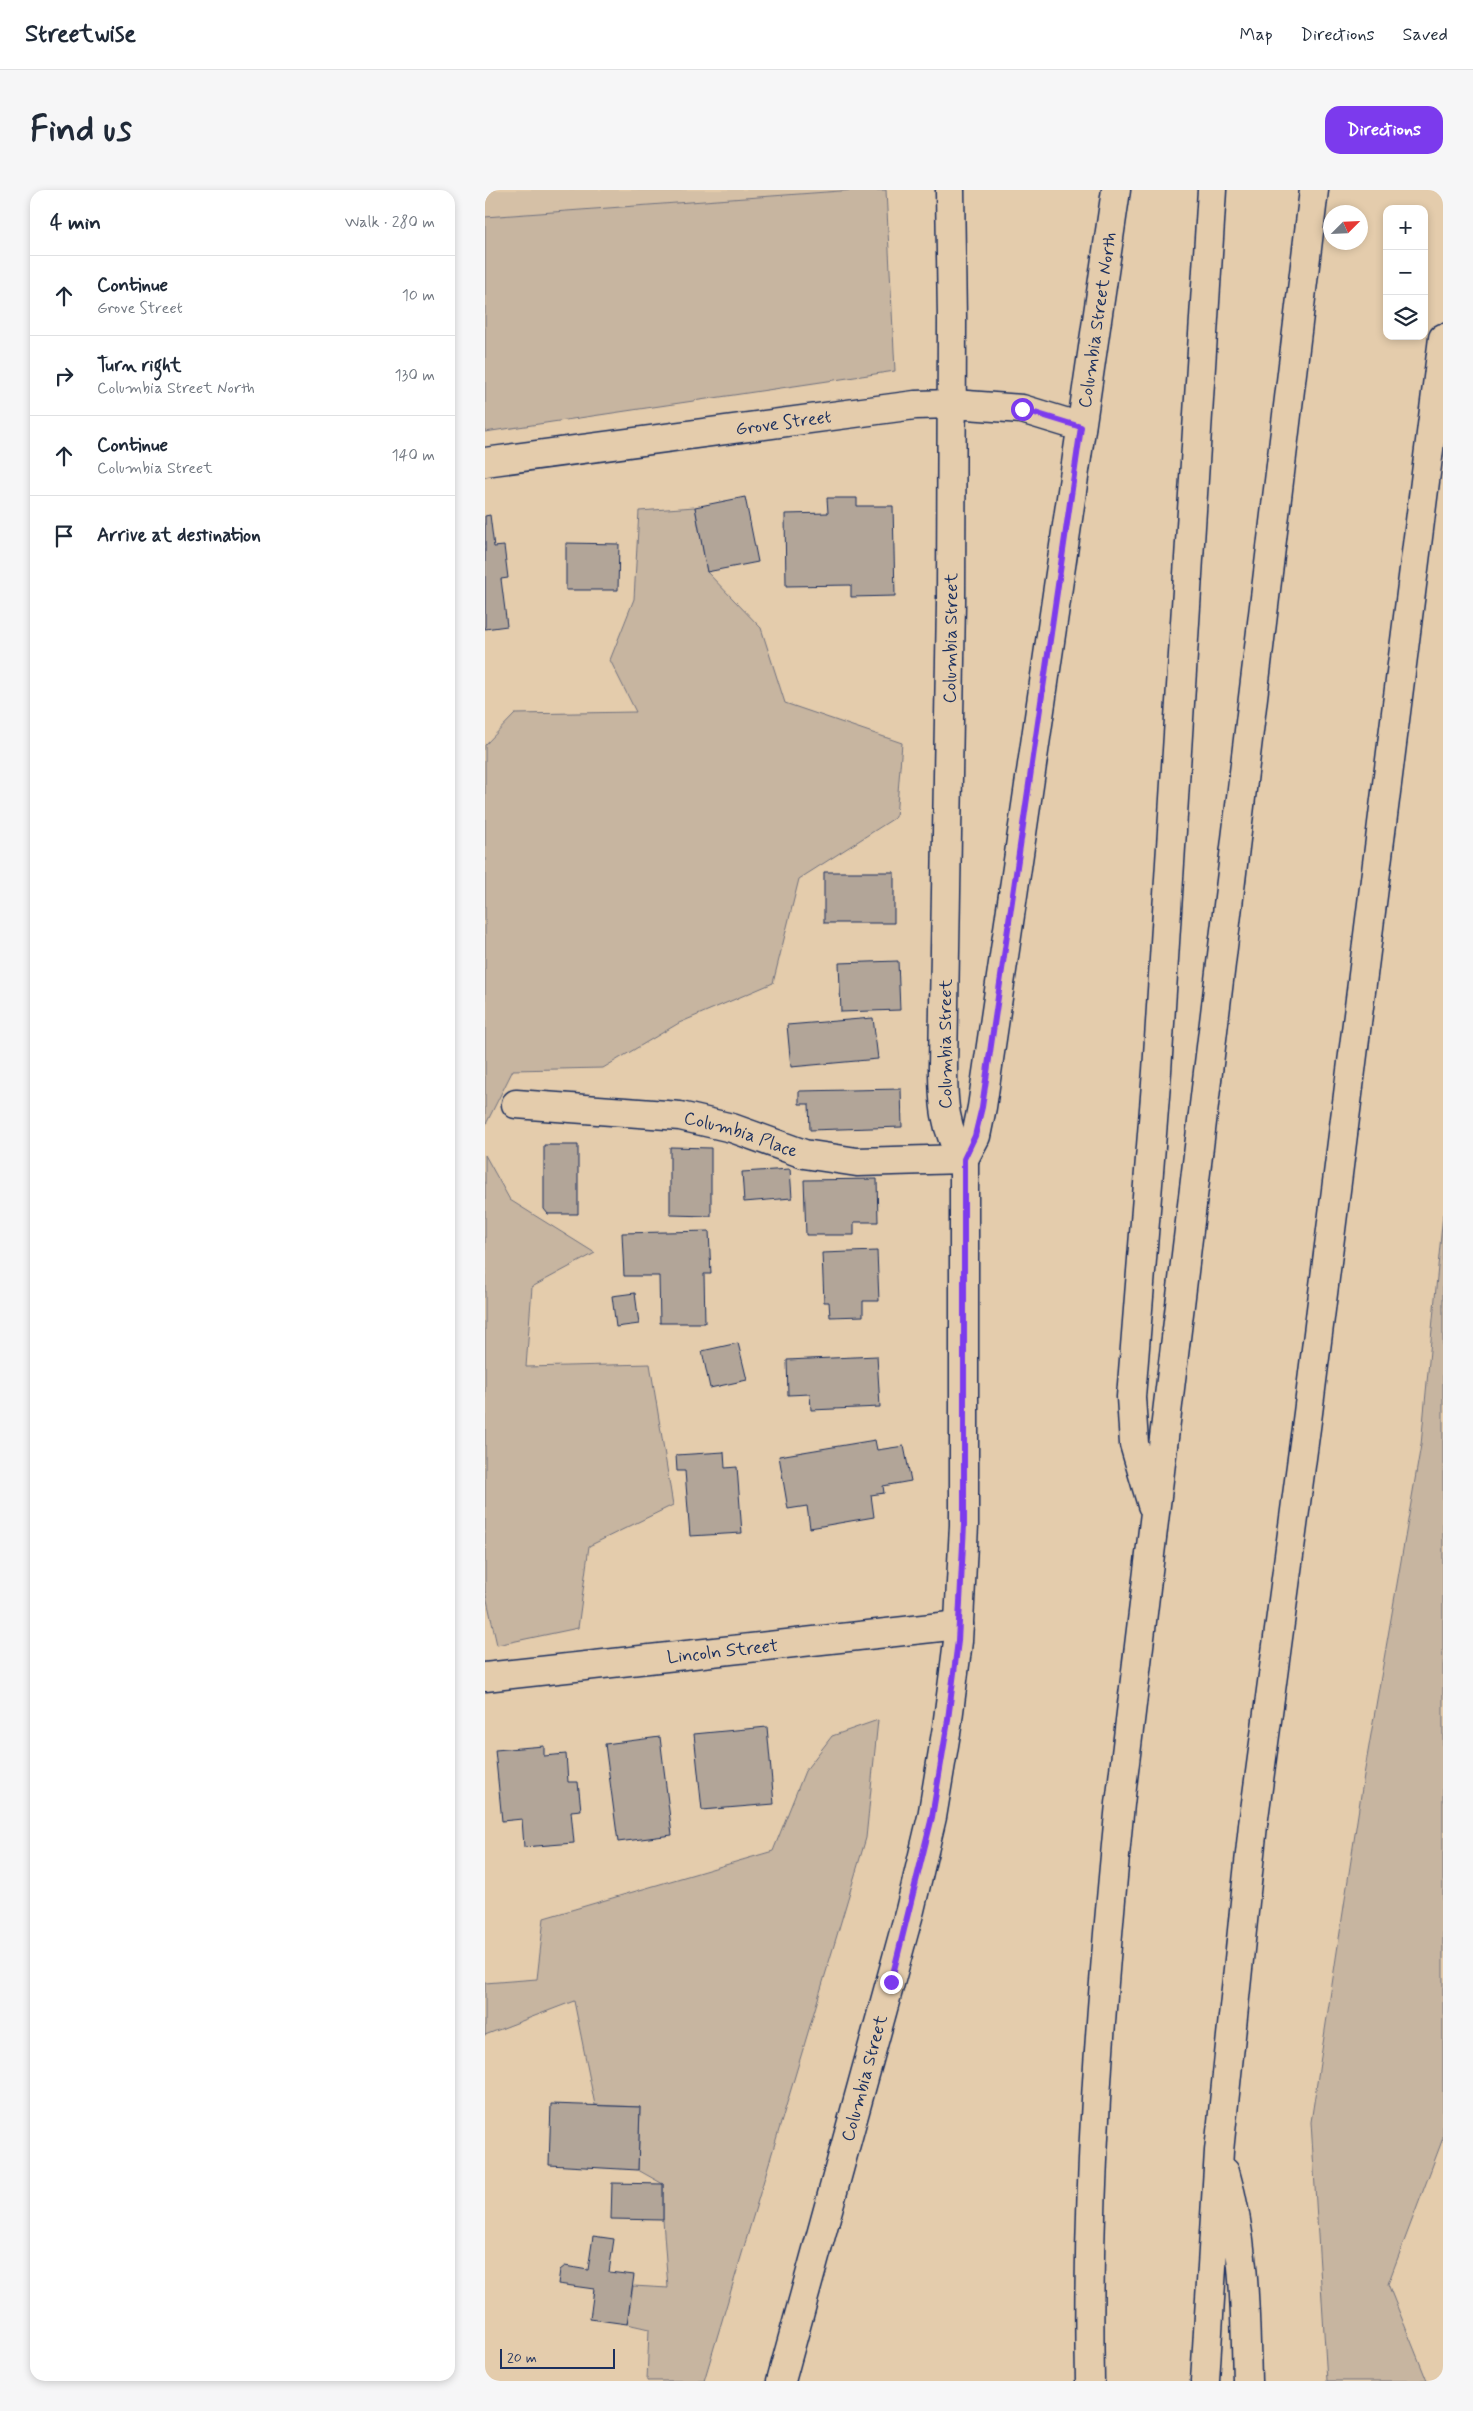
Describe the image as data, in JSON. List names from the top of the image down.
{
  "streets": {
    "main road": [
      "Columbia Street North",
      "Grove Street",
      "Columbia Street",
      "Columbia Place",
      "Lincoln Street"
    ]
  },
  "crossings": [
    ["Columbia Street North", "Grove Street"],
    ["Columbia Street North", "Columbia Street"],
    ["Columbia Street North", "Columbia Place"],
    ["Grove Street", "Columbia Street"],
    ["Columbia Street", "Columbia Place"],
    ["Columbia Street", "Lincoln Street"]
  ],
  "scale_bar": "20 m",
  "north": "top right",
  "page": {
    "header": "Streetwise",
    "nav": ["Map", "Directions", "Saved"],
    "buttons": "Directions",
    "title": "Find us",
    "heading": ["4 min", "Walk · 280 m"],
    "map_buttons": ["+", "−"],
    "list": [
      ["Continue", "Grove Street", "10 m"],
      ["Turn right", "Columbia Street North", "130 m"],
      ["Continue", "Columbia Street", "140 m"],
      "Arrive at destination"
    ],
    "scale": "20 m"
  }
}
